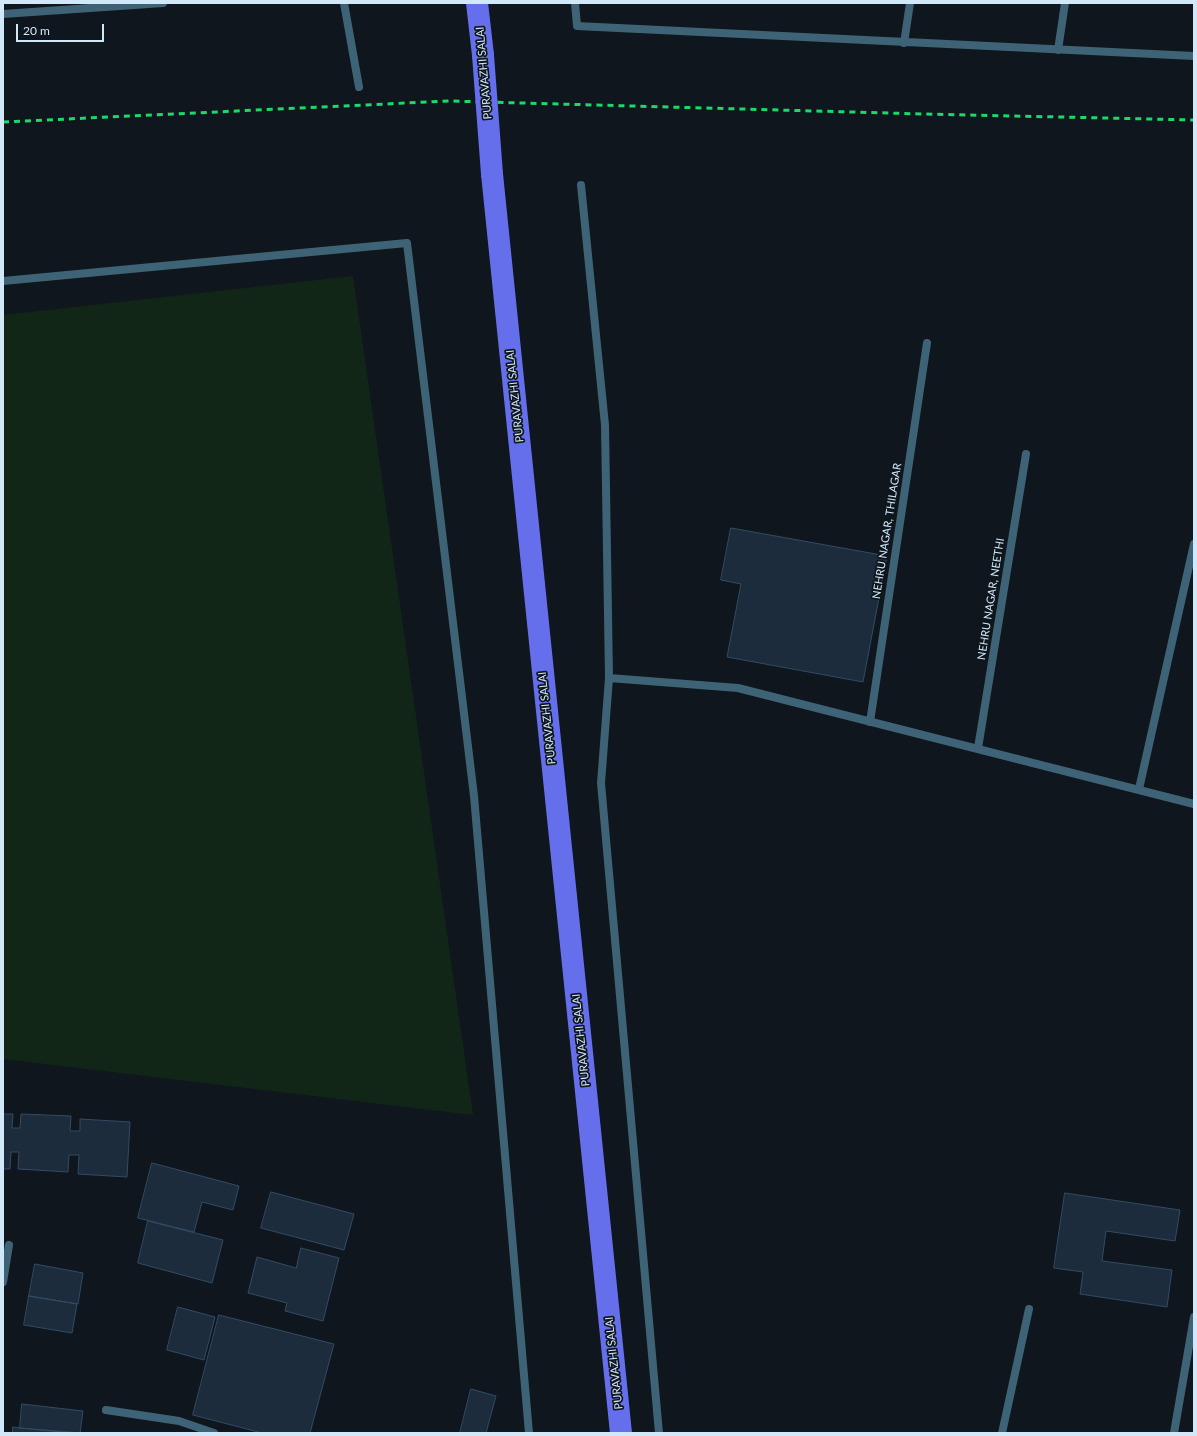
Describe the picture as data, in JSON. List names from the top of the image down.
{
  "streets": {
    "main road": ["PURAVAZHI SALAI"],
    "street": ["NEHRU NAGAR, THILAGAR", "NEHRU NAGAR, NEETHI"]
  },
  "scale_bar": "20 m"
}
